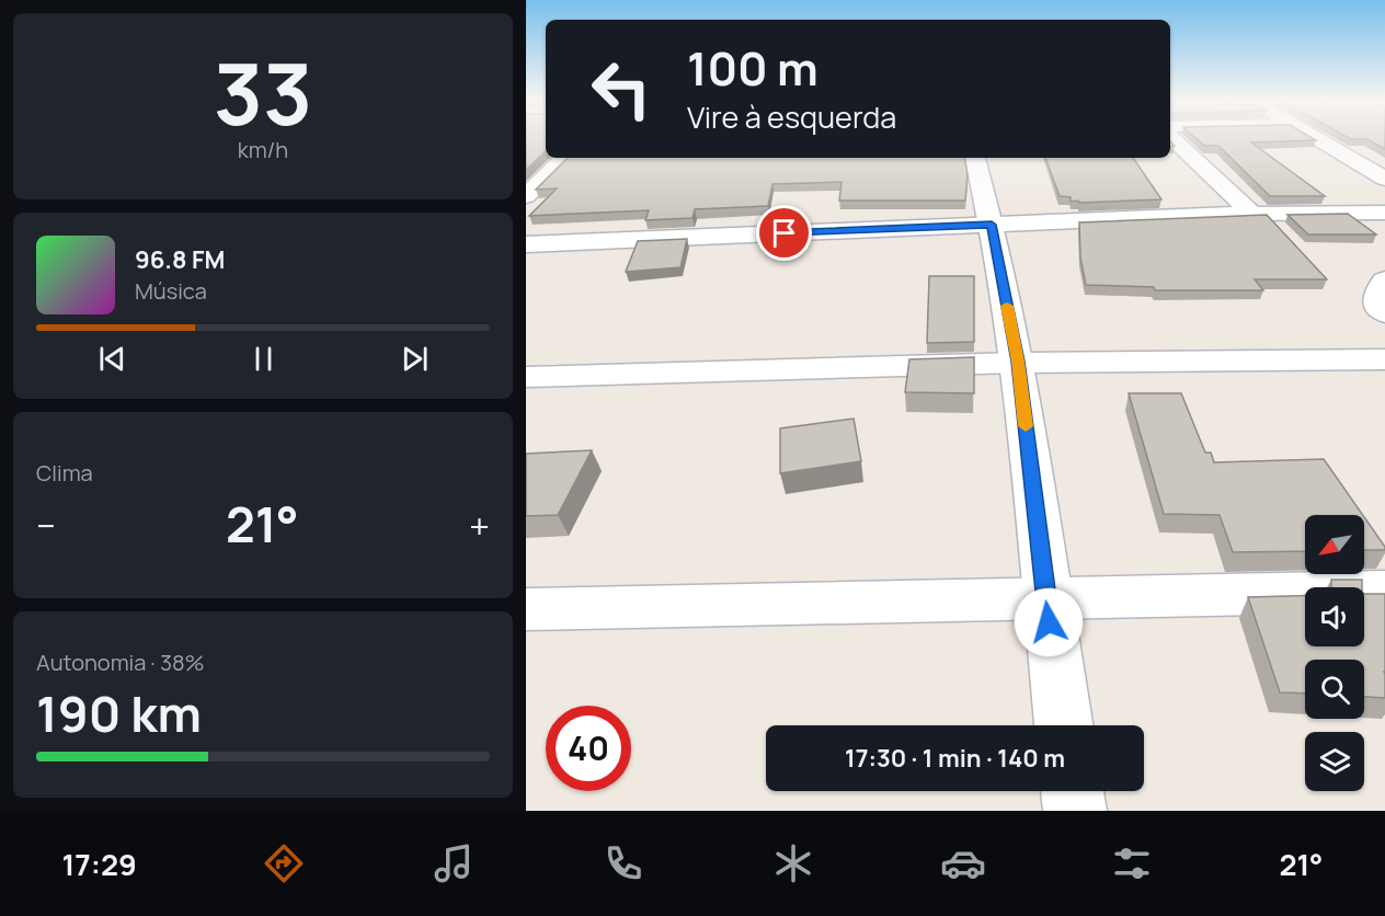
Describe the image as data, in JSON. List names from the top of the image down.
{
  "north": "bottom left",
  "page": {
    "tile": [
      ["33", "km/h"],
      "Clima",
      ["Autonomia · 38%", "190 km"]
    ],
    "turn": ["100 m", "Vire à esquerda"],
    "song": ["96.8 FM", "Música"],
    "heat": ["−", "21°", "+"],
    "limit": "40",
    "trip": "17:30 · 1 min · 140 m",
    "tabs": ["17:29", "21°"]
  }
}
